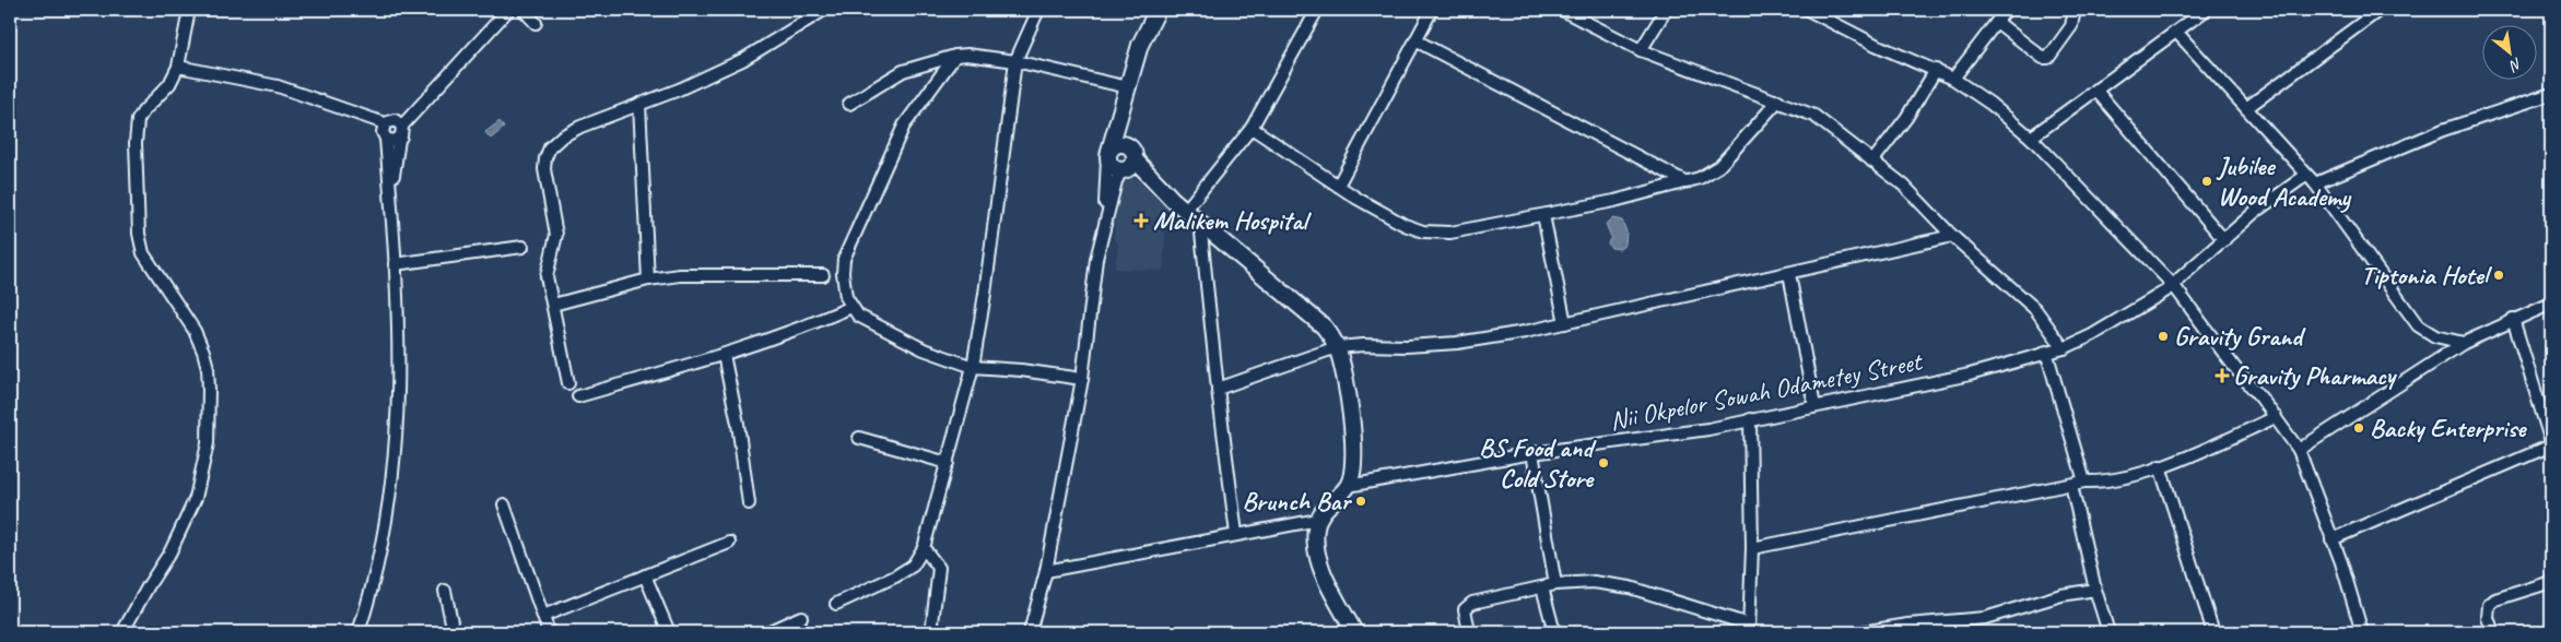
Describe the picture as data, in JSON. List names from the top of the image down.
{
  "streets": {
    "street": ["Nii Okpelor Sowah Odametey Street"]
  },
  "places": {
    "other": [
      "Jubilee Wood Academy",
      "Tiptonia Hotel",
      "Gravity Grand",
      "Backy Enterprise",
      "BS Food and Cold Store",
      "Brunch Bar"
    ],
    "health": ["Malikem Hospital", "Gravity Pharmacy"]
  },
  "north": "bottom right"
}
